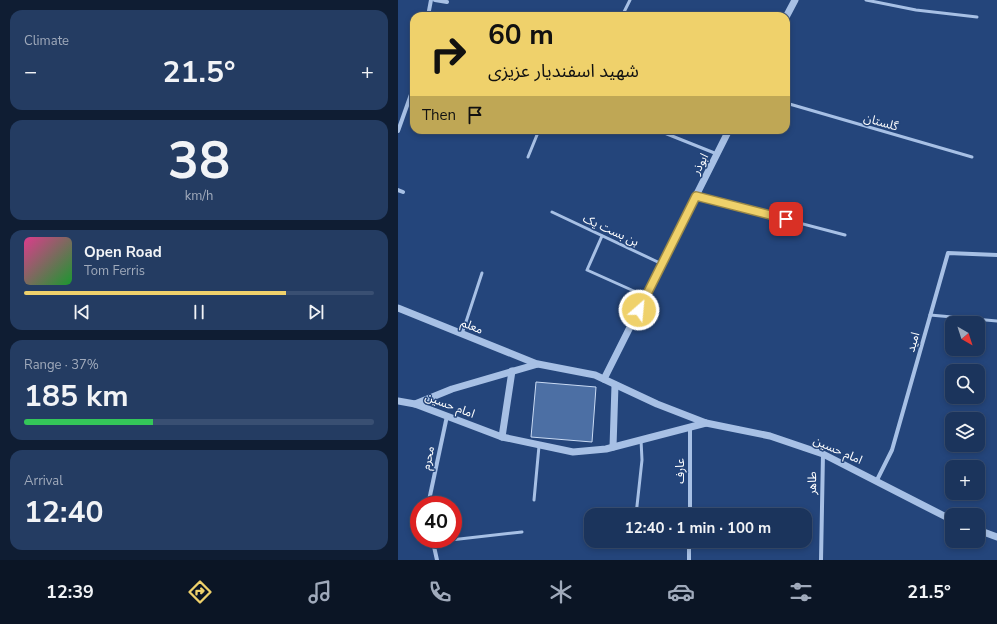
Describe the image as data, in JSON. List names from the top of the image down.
{
  "streets": {
    "street": [
      "ابوذر",
      "معلم",
      "امید",
      "امام حسین",
      "محرم",
      "عارف",
      "طاهر"
    ],
    "lane": ["گلستان", "بن بست یک"]
  },
  "crossings": [
    ["ابوذر", "بن بست یک"],
    ["ابوذر", "امام حسین"],
    ["معلم", "امام حسین"],
    ["امید", "امام حسین"],
    ["امام حسین", "محرم"],
    ["امام حسین", "عارف"],
    ["امام حسین", "طاهر"]
  ],
  "north": "bottom right",
  "page": {
    "tile": [
      "Climate",
      ["38", "km/h"],
      ["Range · 37%", "185 km"],
      ["Arrival", "12:40"]
    ],
    "turn": ["60 m", "شهید اسفندیار عزیزی"],
    "heat": ["−", "21.5°", "+"],
    "then": "Then",
    "song": ["Open Road", "Tom Ferris"],
    "map_buttons": ["+", "−"],
    "limit": "40",
    "trip": "12:40 · 1 min · 100 m",
    "tabs": ["12:39", "21.5°"]
  }
}
